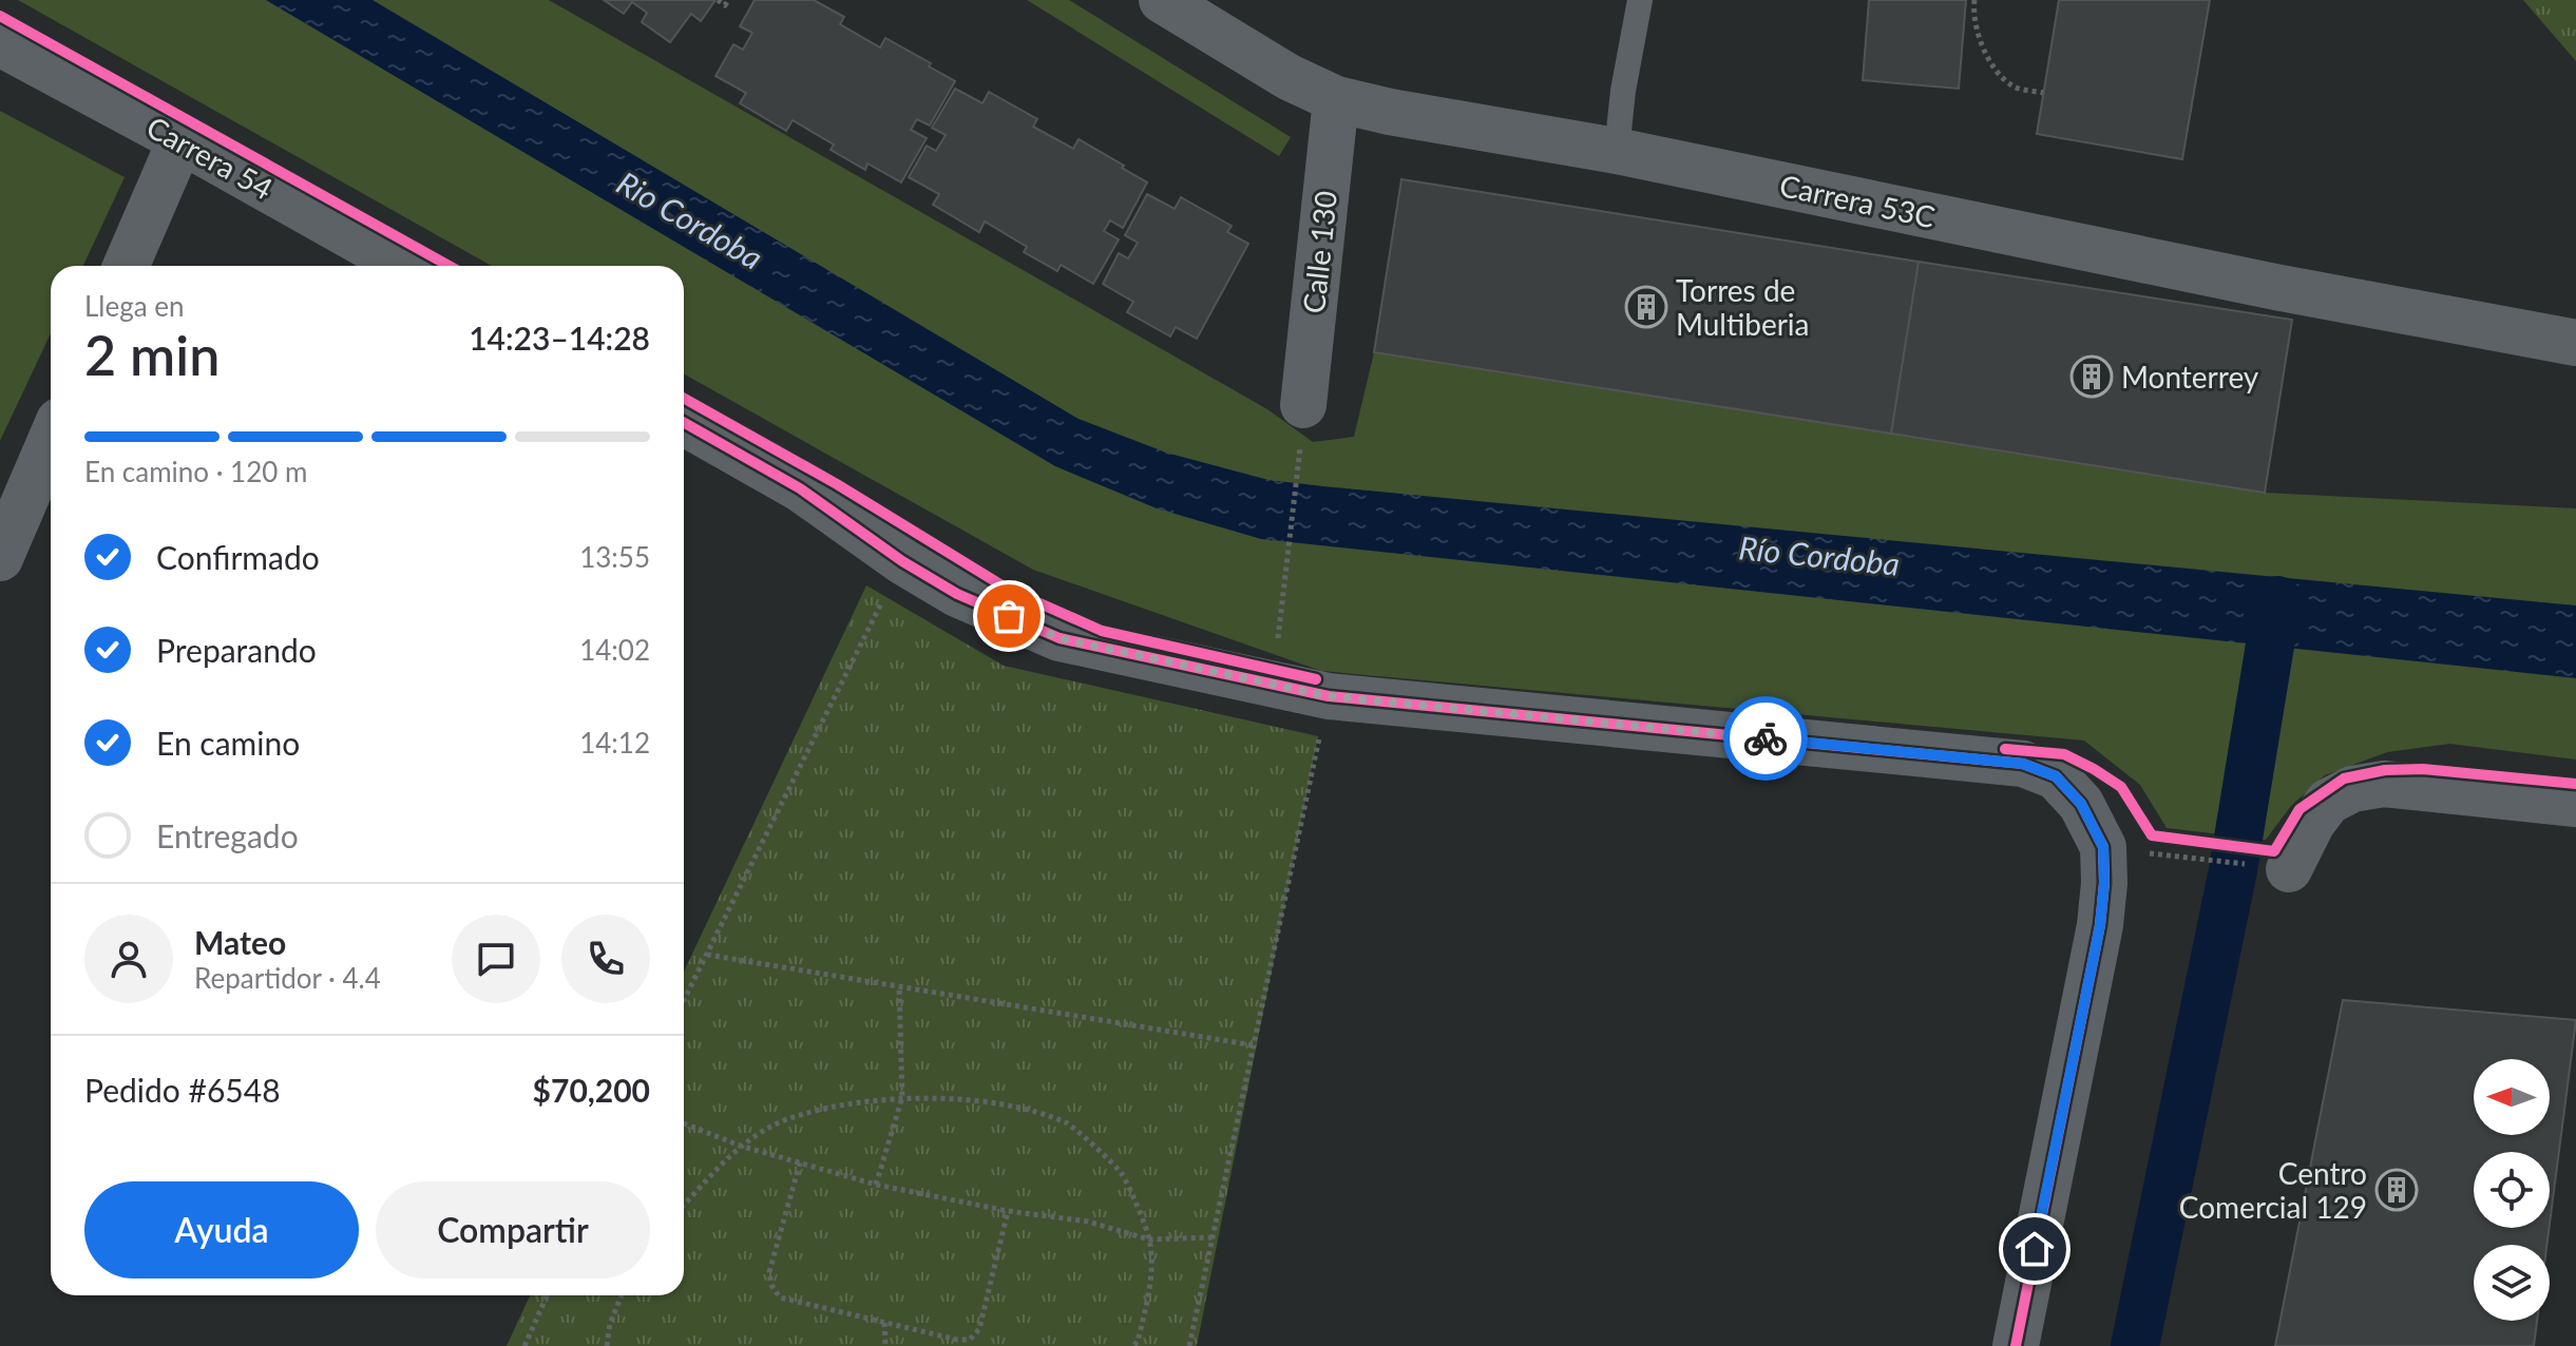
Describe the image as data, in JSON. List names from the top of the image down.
{
  "streets": {
    "street": ["Carrera 54", "Carrera 53C", "Calle 130"]
  },
  "crossings": [
    ["Carrera 53C", "Calle 130"]
  ],
  "water": ["Rio Cordoba", "Río Cordoba"],
  "places": {
    "building": ["Torres de Multiberia", "Monterrey", "Centro Comercial 129"]
  },
  "north": "left",
  "page": {
    "heading": ["2 min", "Llega en", "14:23–14:28"],
    "panel": [
      "Mateo",
      "Repartidor · 4.4",
      "Pedido #6548",
      "$70,200"
    ],
    "bar": "En camino · 120 m",
    "list": [
      ["Confirmado", "13:55"],
      ["Preparando", "14:02"],
      ["En camino", "14:12"],
      "Entregado"
    ],
    "buttons": ["Ayuda", "Compartir"]
  }
}
